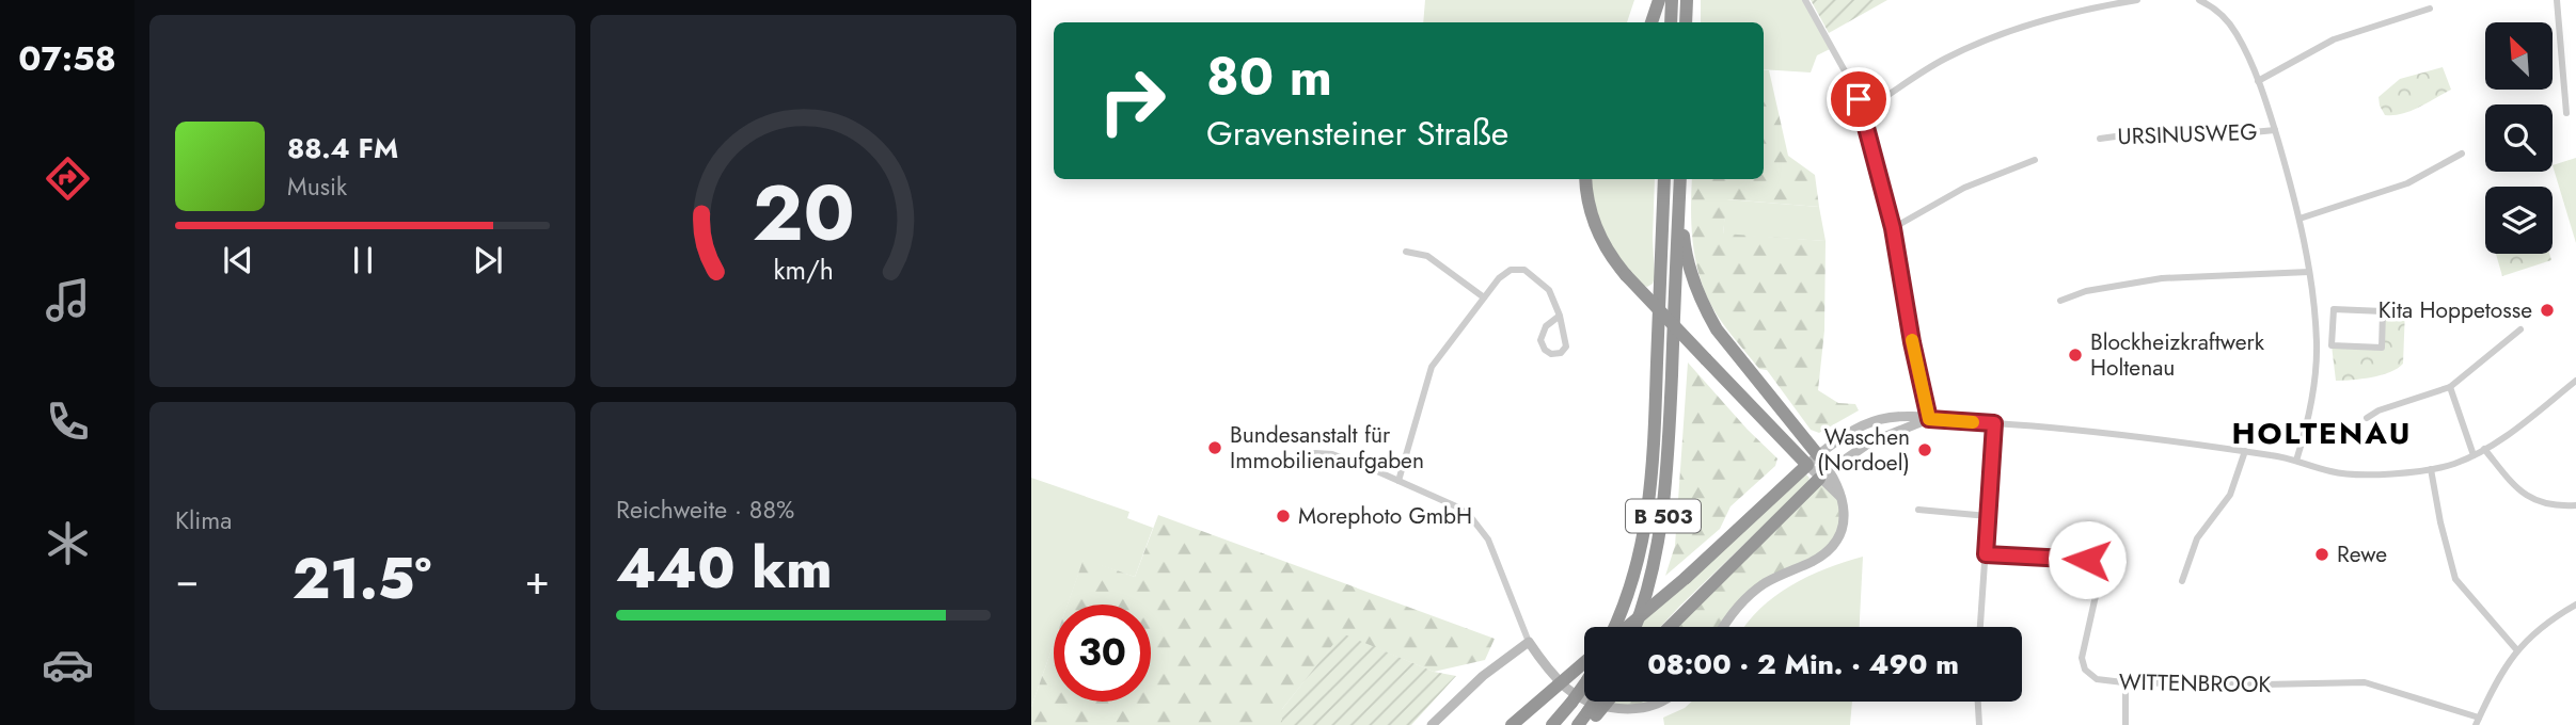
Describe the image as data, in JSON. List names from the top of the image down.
{
  "streets": {
    "highway": ["B 503"],
    "street": ["URSINUSWEG", "WITTENBROOK"]
  },
  "districts": ["HOLTENAU"],
  "places": [
    "Kita Hoppetosse",
    "Blockheizkraftwerk Holtenau",
    "Bundesanstalt für Immobilienaufgaben",
    "Waschen (Nordoel)",
    "Morephoto GmbH",
    "Rewe"
  ],
  "north": "top left",
  "page": {
    "tabs": "07:58",
    "turn": ["80 m", "Gravensteiner Straße"],
    "song": ["88.4 FM", "Musik"],
    "tile": [
      "Klima",
      ["Reichweite · 88%", "440 km"]
    ],
    "heat": ["−", "21.5°", "+"],
    "limit": "30",
    "trip": "08:00 · 2 Min. · 490 m",
    "gauge": ["20", "km/h"]
  }
}
